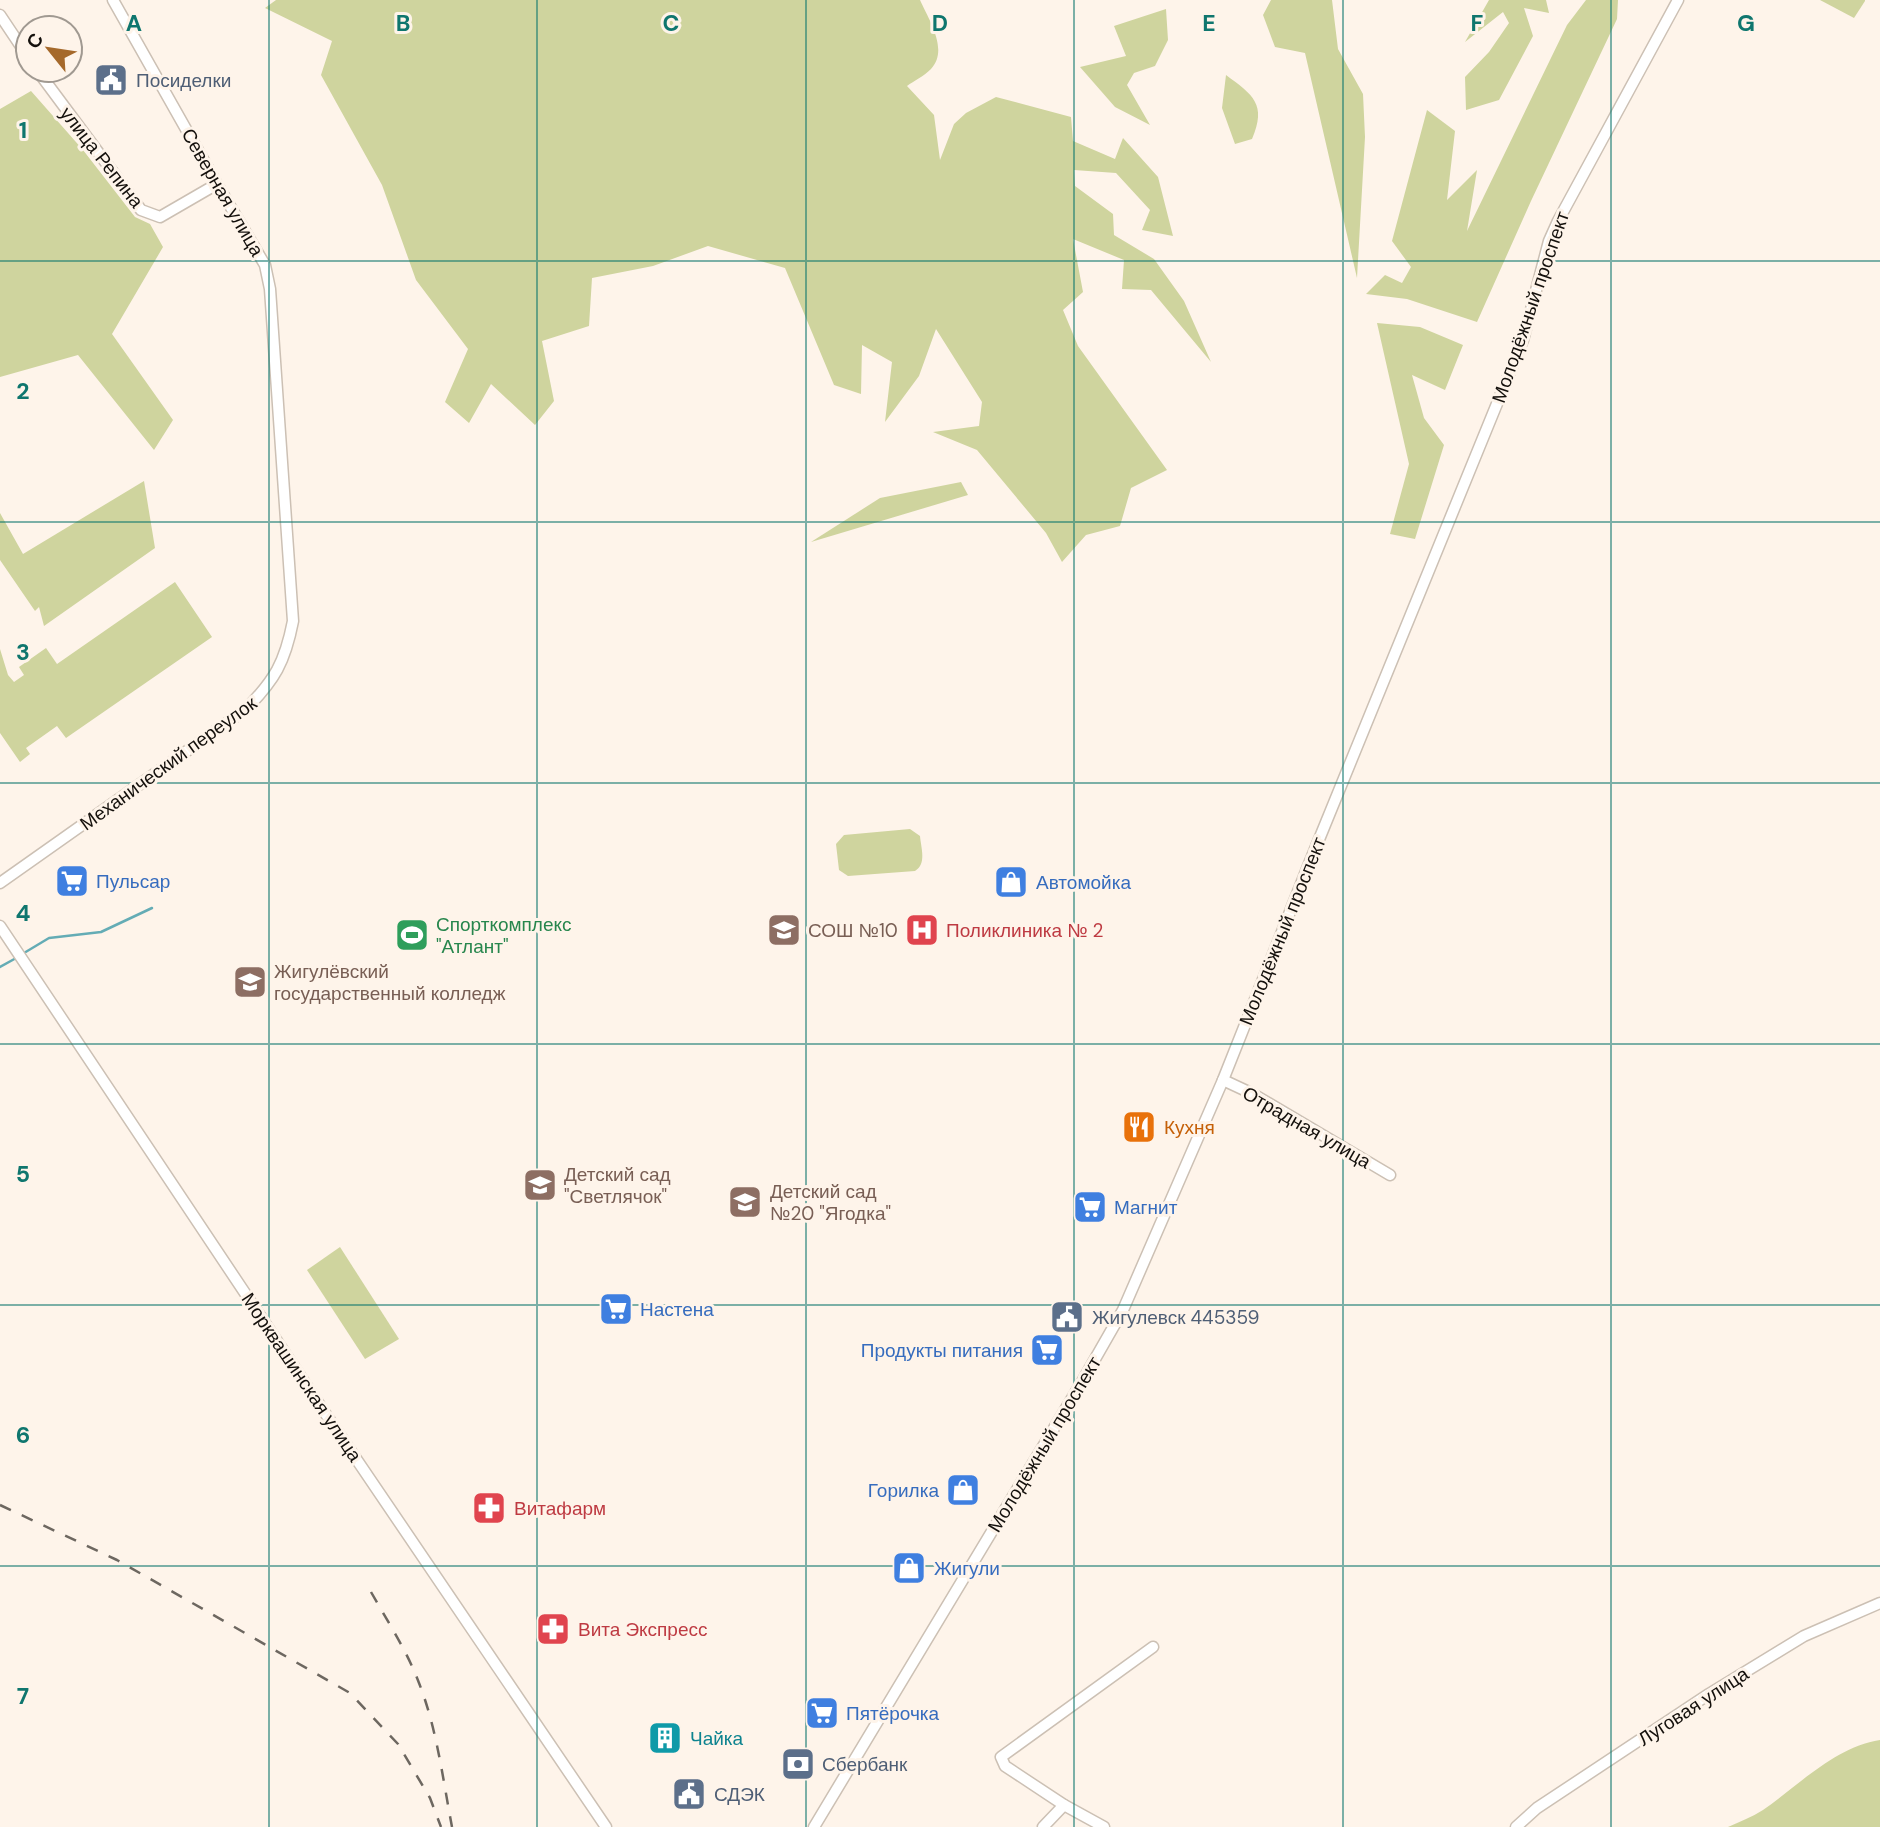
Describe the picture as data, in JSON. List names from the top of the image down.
{
  "streets": {
    "street": [
      "улица Репина",
      "Северная улица",
      "Молодёжный проспект",
      "Механический переулок",
      "Отрадная улица",
      "Морквашинская улица",
      "Луговая улица"
    ]
  },
  "crossings": [
    ["улица Репина", "Северная улица"],
    ["Северная улица", "Механический переулок"],
    ["Молодёжный проспект", "Отрадная улица"]
  ],
  "places": {
    "public building": ["Посиделки", "Жигулевск 445359", "СДЭК"],
    "supermarket": [
      "Пульсар",
      "Магнит",
      "Настена",
      "Продукты питания",
      "Пятёрочка"
    ],
    "shop": ["Автомойка", "Горилка", "Жигули"],
    "school or university": [
      "СОШ №10",
      "Жигулёвский государственный колледж",
      "Детский сад \"Светлячок\"",
      "Детский сад №20 \"Ягодка\""
    ],
    "hospital": ["Поликлиника № 2"],
    "sports": ["Спорткомплекс \"Атлант\""],
    "restaurant": ["Кухня"],
    "pharmacy": ["Витафарм", "Вита Экспресс"],
    "building": ["Чайка"],
    "bank": ["Сбербанк"]
  },
  "north": "top left",
  "grid": {
    "columns": [
      "A",
      "B",
      "C",
      "D",
      "E",
      "F",
      "G"
    ],
    "rows": [
      "1",
      "2",
      "3",
      "4",
      "5",
      "6",
      "7"
    ]
  }
}
